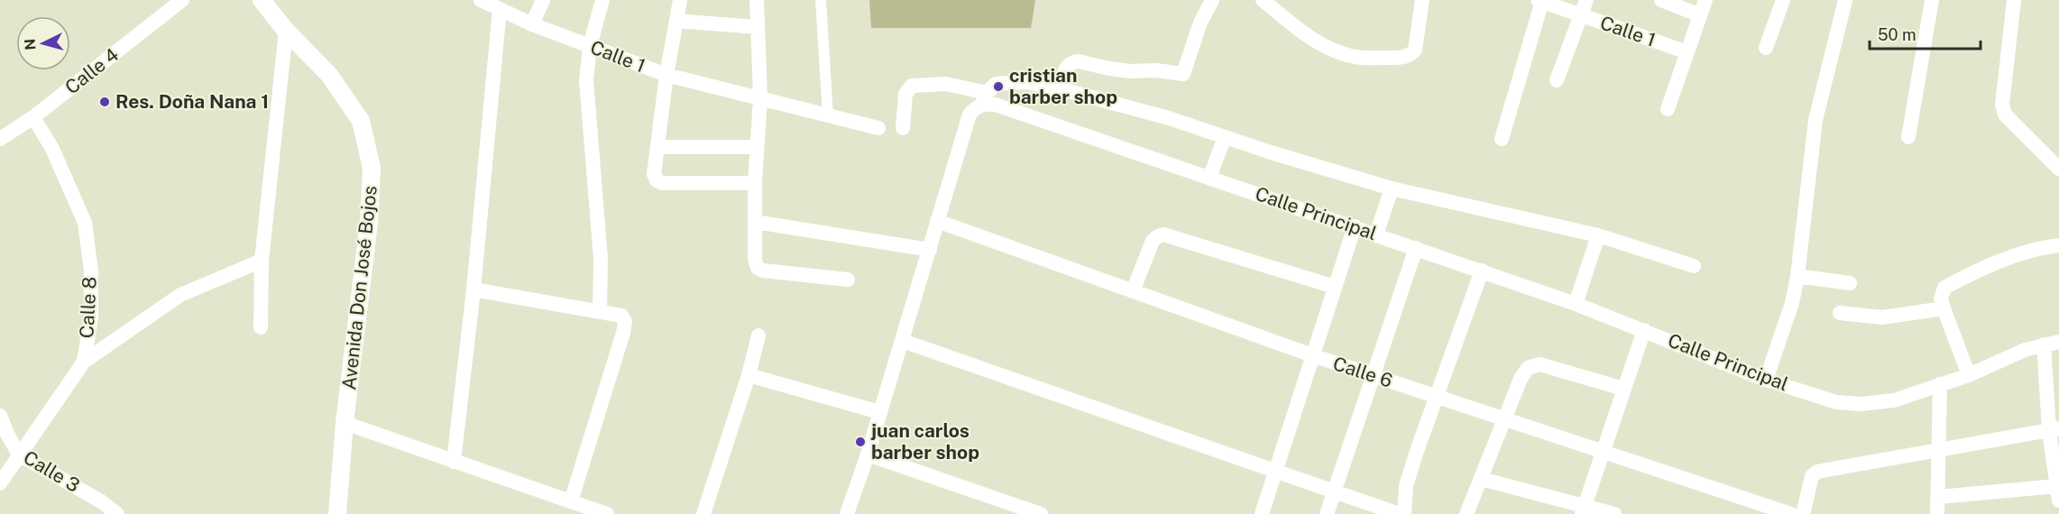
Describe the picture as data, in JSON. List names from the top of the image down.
{
  "streets": {
    "street": [
      "Calle 1",
      "Calle 4",
      "Calle Principal",
      "Avenida Don José Bojos",
      "Calle 8",
      "Calle 6",
      "Calle 3"
    ]
  },
  "crossings": [
    ["Calle 4", "Calle 8"],
    ["Calle 8", "Calle 3"]
  ],
  "places": ["cristian barber shop", "Res. Doña Nana 1", "juan carlos barber shop"],
  "scale_bar": "50 m",
  "north": "left"
}
